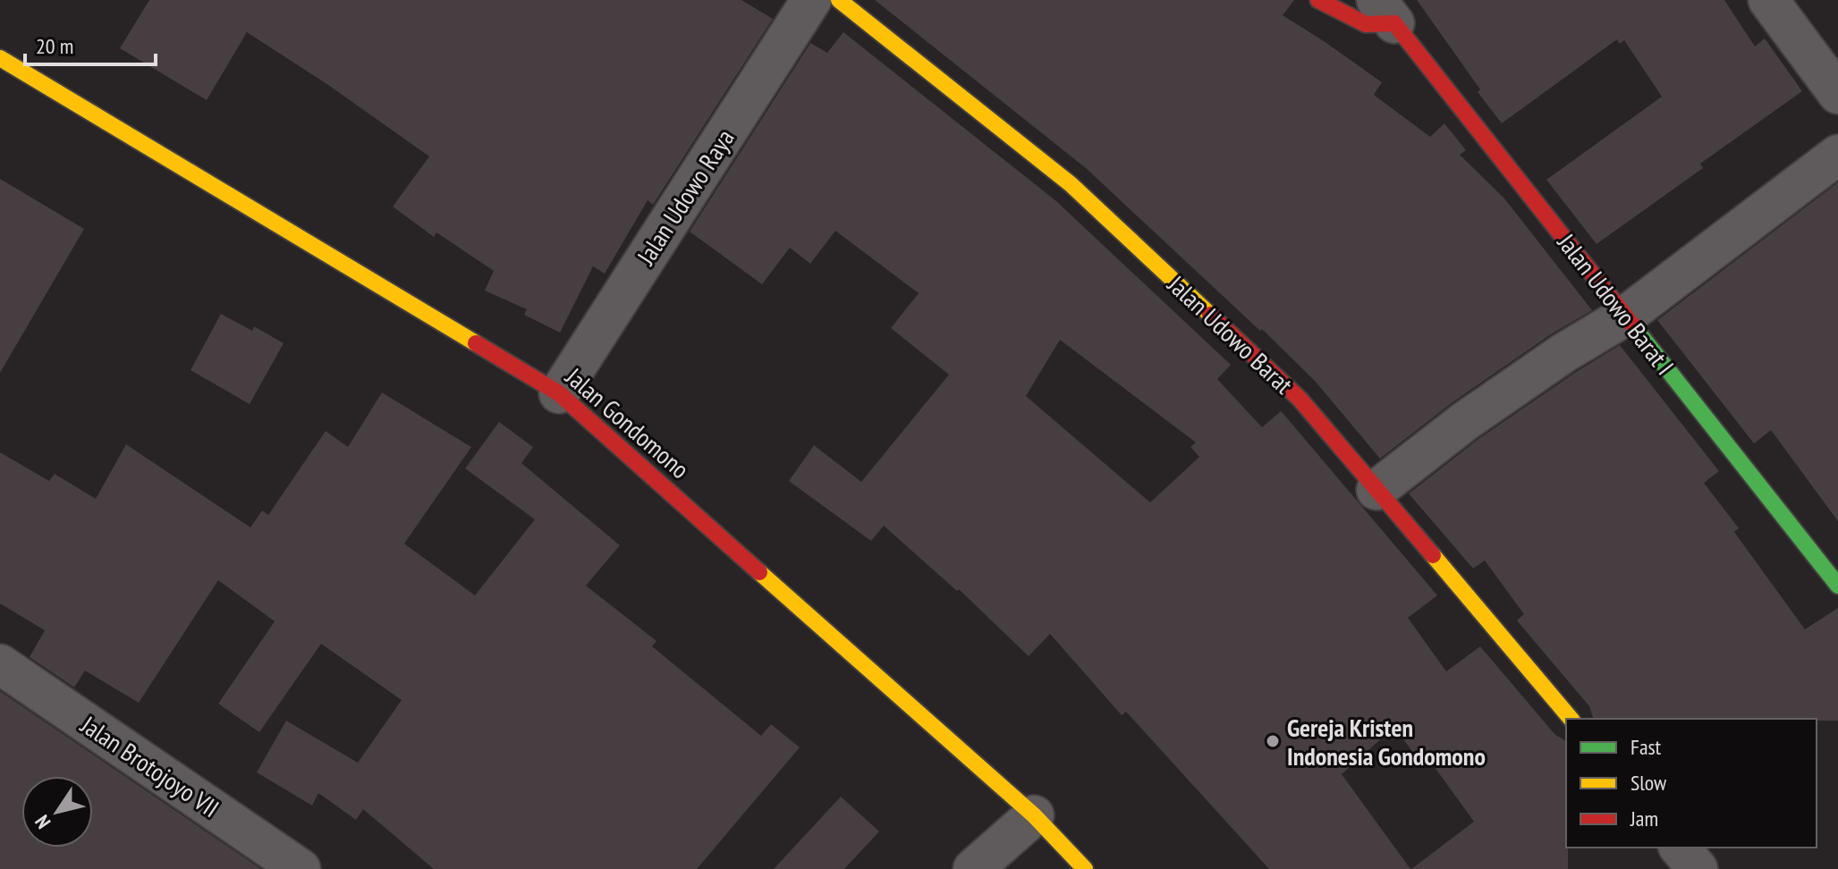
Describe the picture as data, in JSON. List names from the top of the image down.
{
  "streets": {
    "street": [
      "Jalan Udowo Raya",
      "Jalan Udowo Barat I",
      "Jalan Udowo Barat",
      "Jalan Gondomono",
      "Jalan Brotojoyo VII"
    ]
  },
  "crossings": [
    ["Jalan Udowo Raya", "Jalan Gondomono"]
  ],
  "places": ["Gereja Kristen Indonesia Gondomono"],
  "legend": ["Fast", "Slow", "Jam"],
  "scale_bar": "20 m",
  "north": "bottom left"
}
